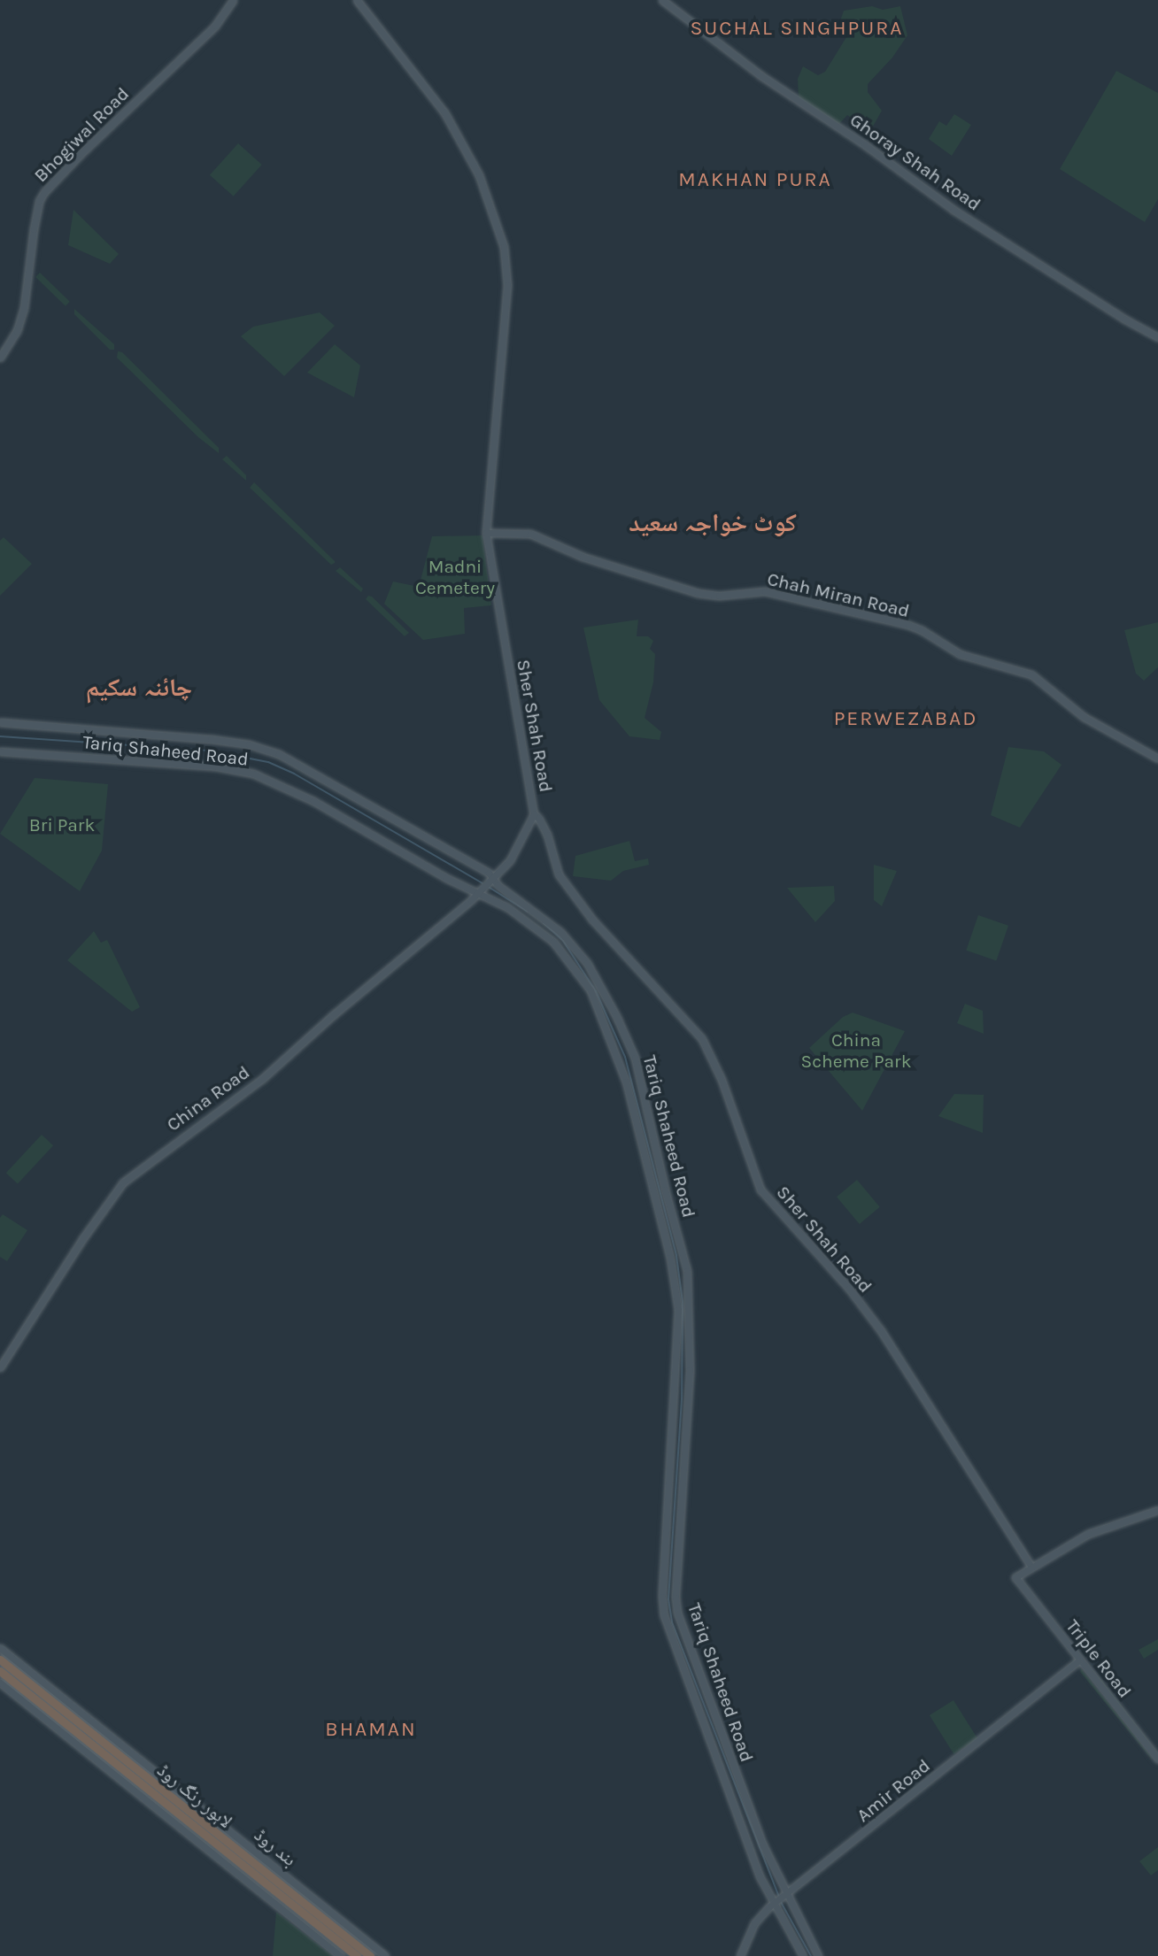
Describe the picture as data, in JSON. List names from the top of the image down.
{
  "streets": {
    "highway": ["لاہور رنگ روڈ"],
    "main road": [
      "Bhogiwal Road",
      "Ghoray Shah Road",
      "Chah Miran Road",
      "Sher Shah Road",
      "Tariq Shaheed Road",
      "China Road",
      "Triple Road",
      "Amir Road",
      "بند روڈ"
    ]
  },
  "crossings": [
    ["Chah Miran Road", "Sher Shah Road"],
    ["Sher Shah Road", "Triple Road"],
    ["Tariq Shaheed Road", "China Road"],
    ["Tariq Shaheed Road", "Amir Road"],
    ["Triple Road", "Amir Road"]
  ],
  "districts": [
    "SUCHAL SINGHPURA",
    "MAKHAN PURA",
    "کوٹ خواجہ سعید",
    "چائنہ سکیم",
    "PERWEZABAD",
    "BHAMAN"
  ],
  "parks": ["Madni Cemetery", "Bri Park", "China Scheme Park"]
}
